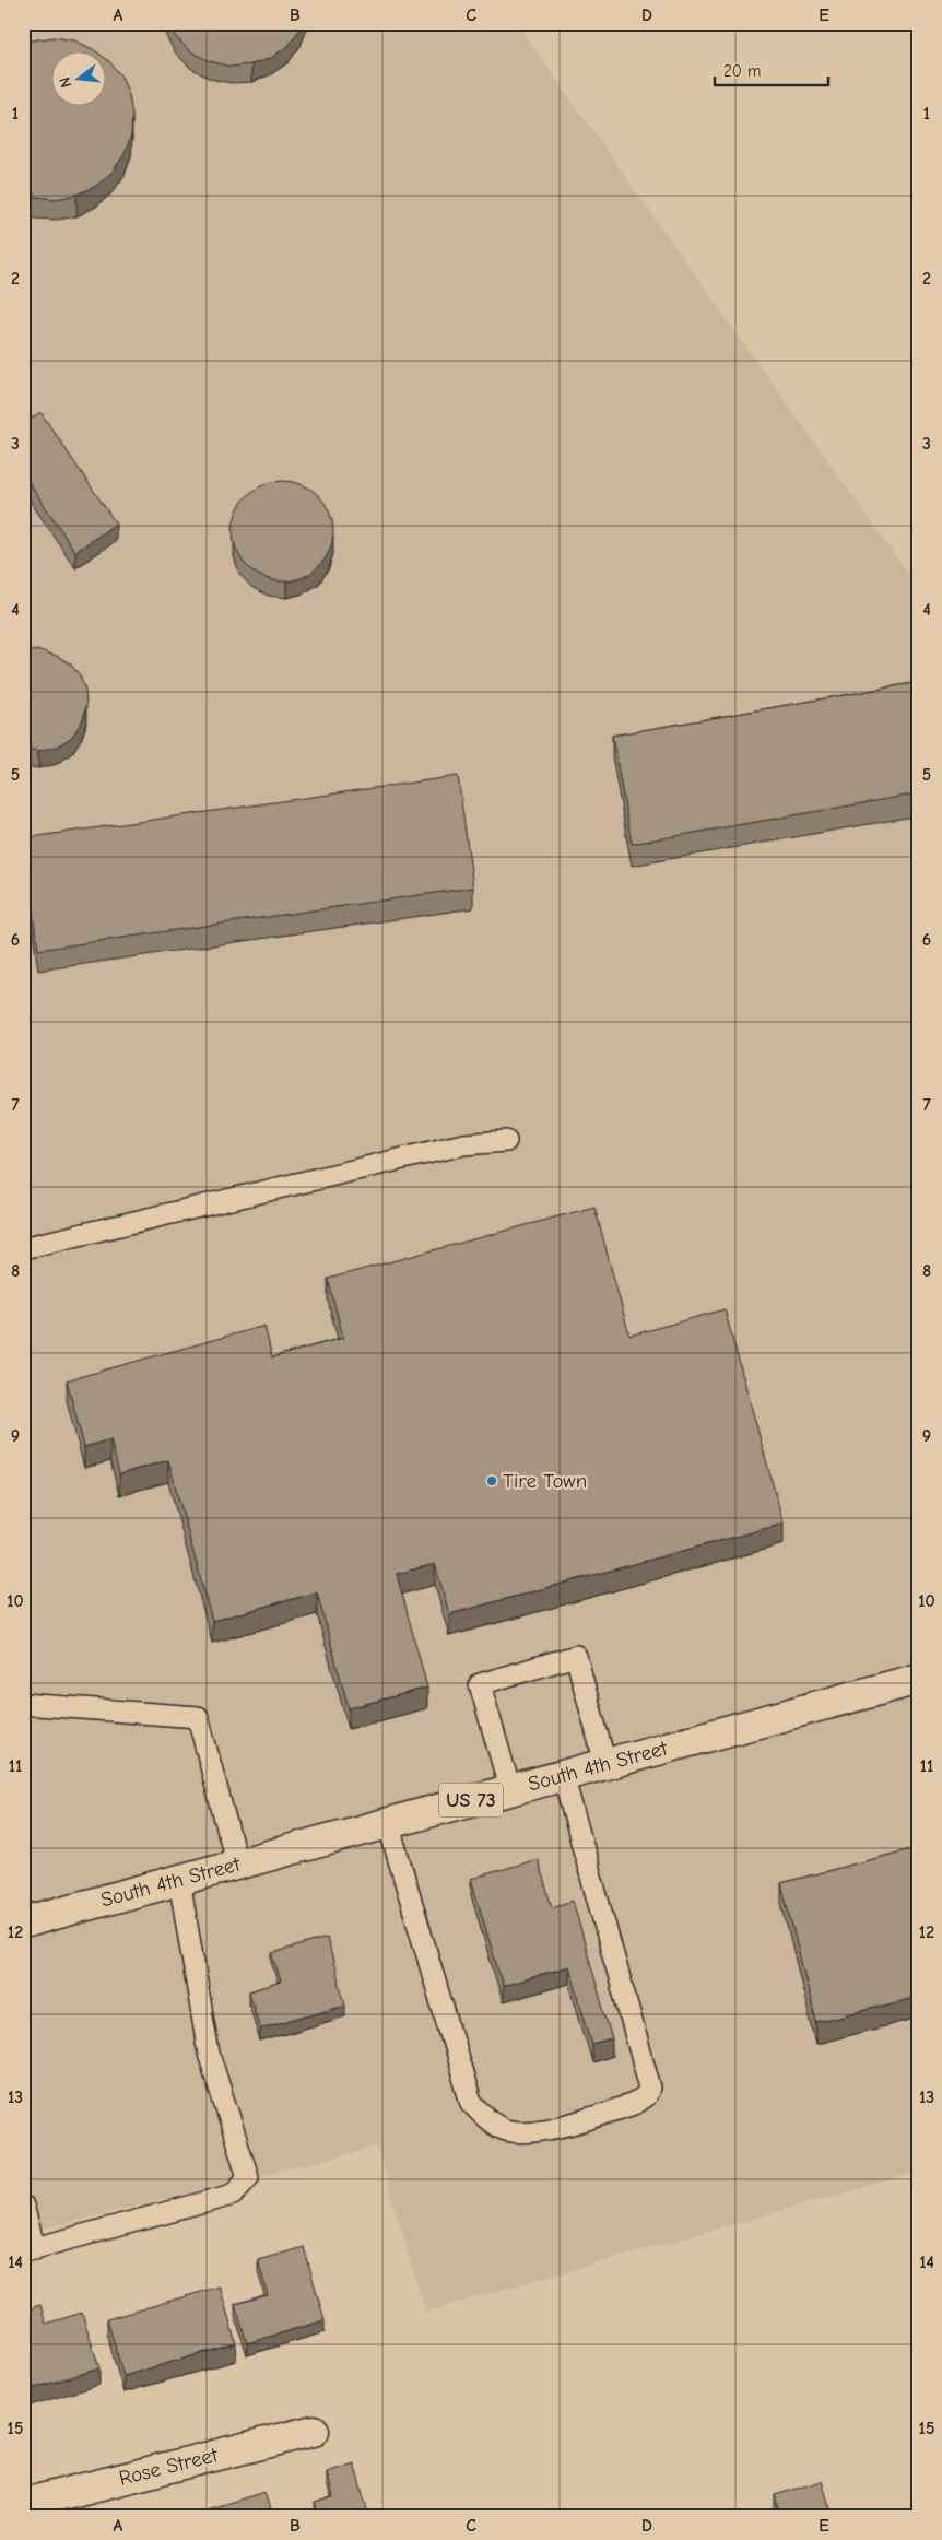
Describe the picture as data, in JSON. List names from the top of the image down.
{
  "streets": {
    "main road": ["South 4th Street", "US 73", "Rose Street"]
  },
  "places": ["Tire Town"],
  "scale_bar": "20 m",
  "north": "left",
  "grid": {
    "columns": [
      "A",
      "B",
      "C",
      "D",
      "E"
    ],
    "rows": [
      "1",
      "2",
      "3",
      "4",
      "5",
      "6",
      "7",
      "8",
      "9",
      "10",
      "11",
      "12",
      "13",
      "14",
      "15"
    ]
  }
}
